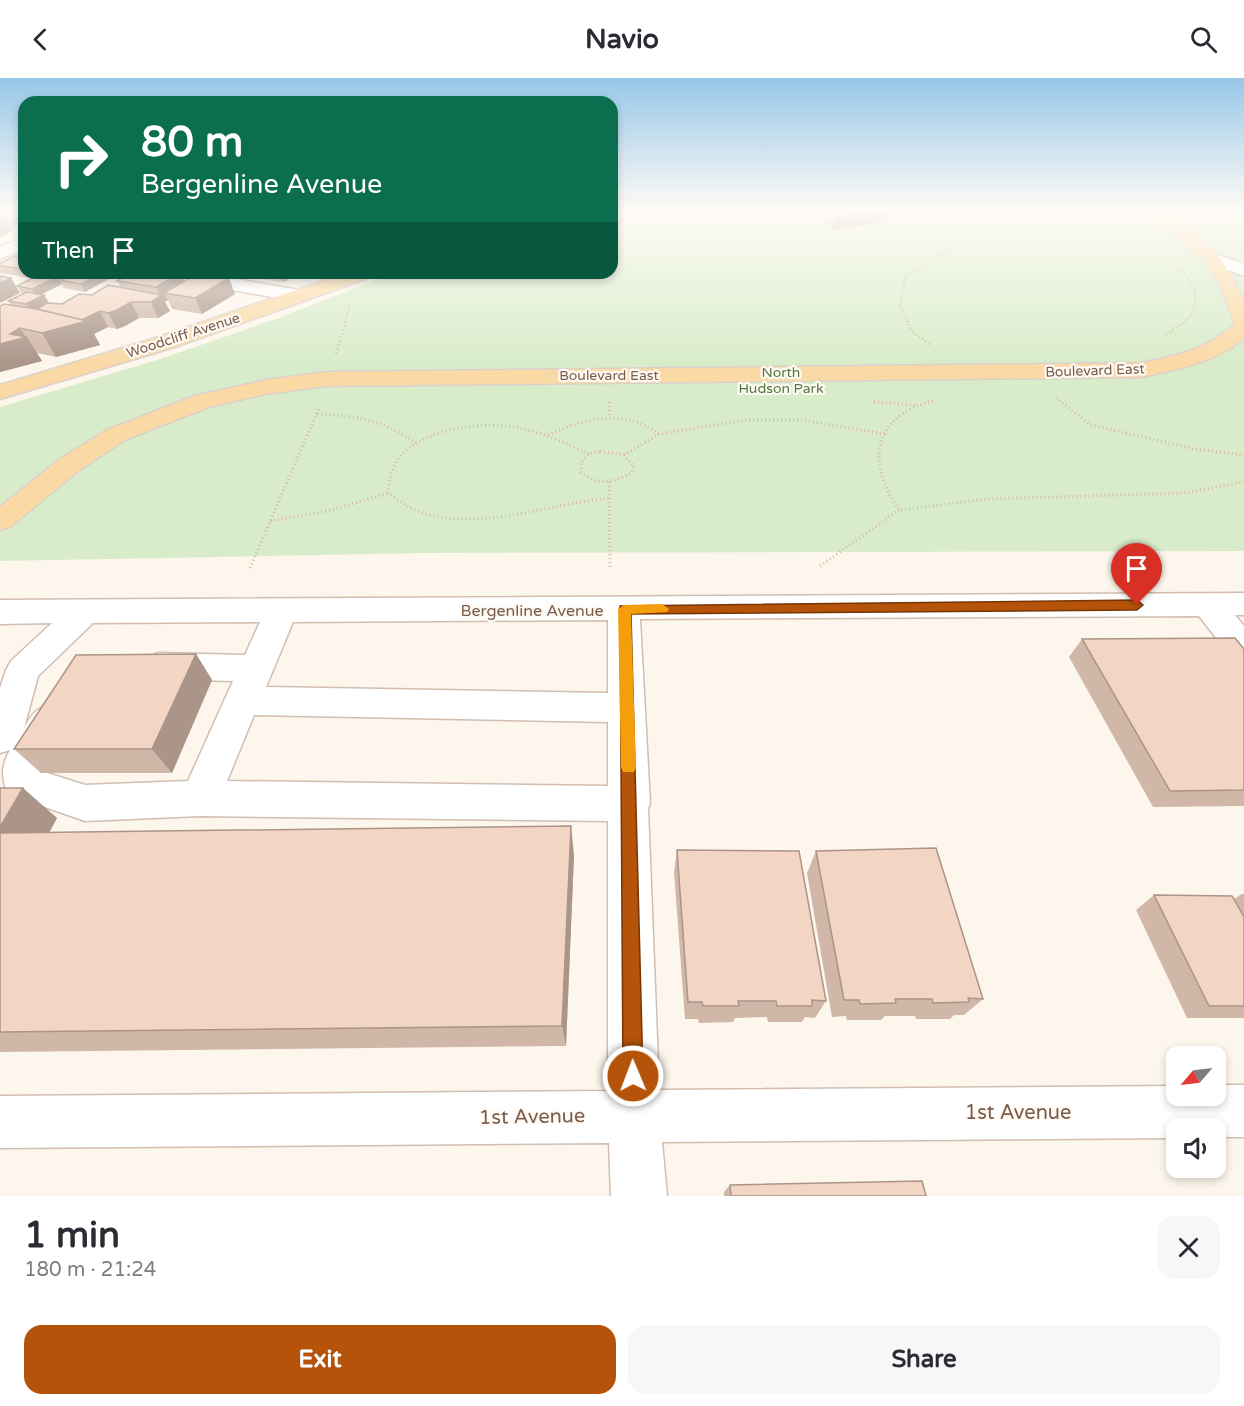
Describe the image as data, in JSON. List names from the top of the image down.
{
  "streets": {
    "main road": ["Woodcliff Avenue", "Boulevard East"],
    "street": ["Bergenline Avenue", "1st Avenue"]
  },
  "parks": ["North Hudson Park"],
  "north": "bottom left",
  "page": {
    "header": "Navio",
    "turn": ["80 m", "Bergenline Avenue"],
    "then": "Then",
    "heading": ["1 min", "180 m · 21:24"],
    "buttons": ["Exit", "Share"]
  }
}
